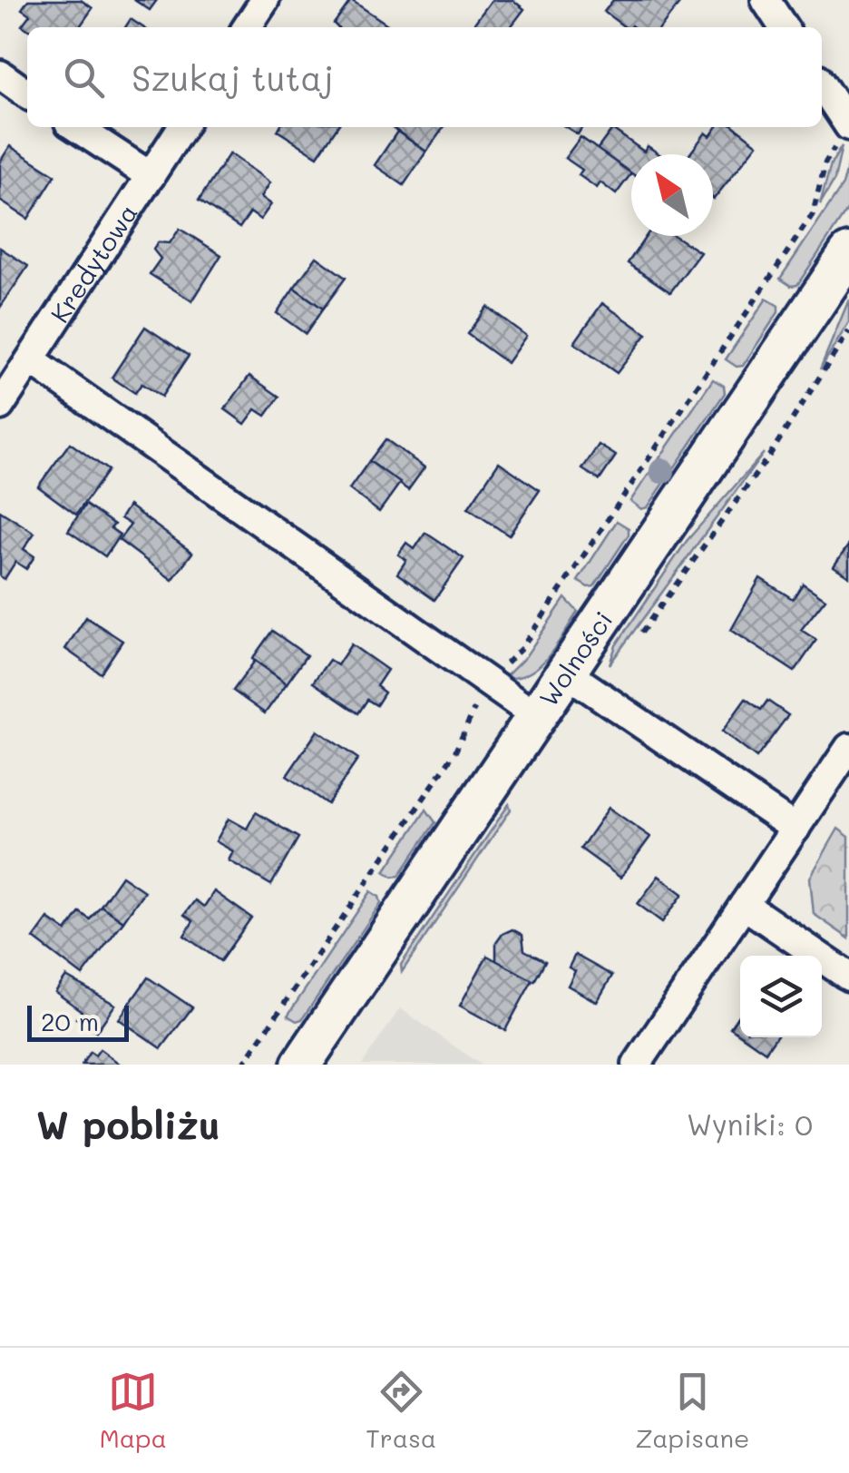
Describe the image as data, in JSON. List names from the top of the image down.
{
  "streets": {
    "main road": ["Wolności"],
    "street": ["Kredytowa"]
  },
  "scale_bar": "20 m",
  "north": "top left",
  "page": {
    "search": "Szukaj tutaj",
    "scale": "20 m",
    "heading": ["W pobliżu", "Wyniki: 0"],
    "nav": ["Mapa", "Trasa", "Zapisane"]
  }
}
